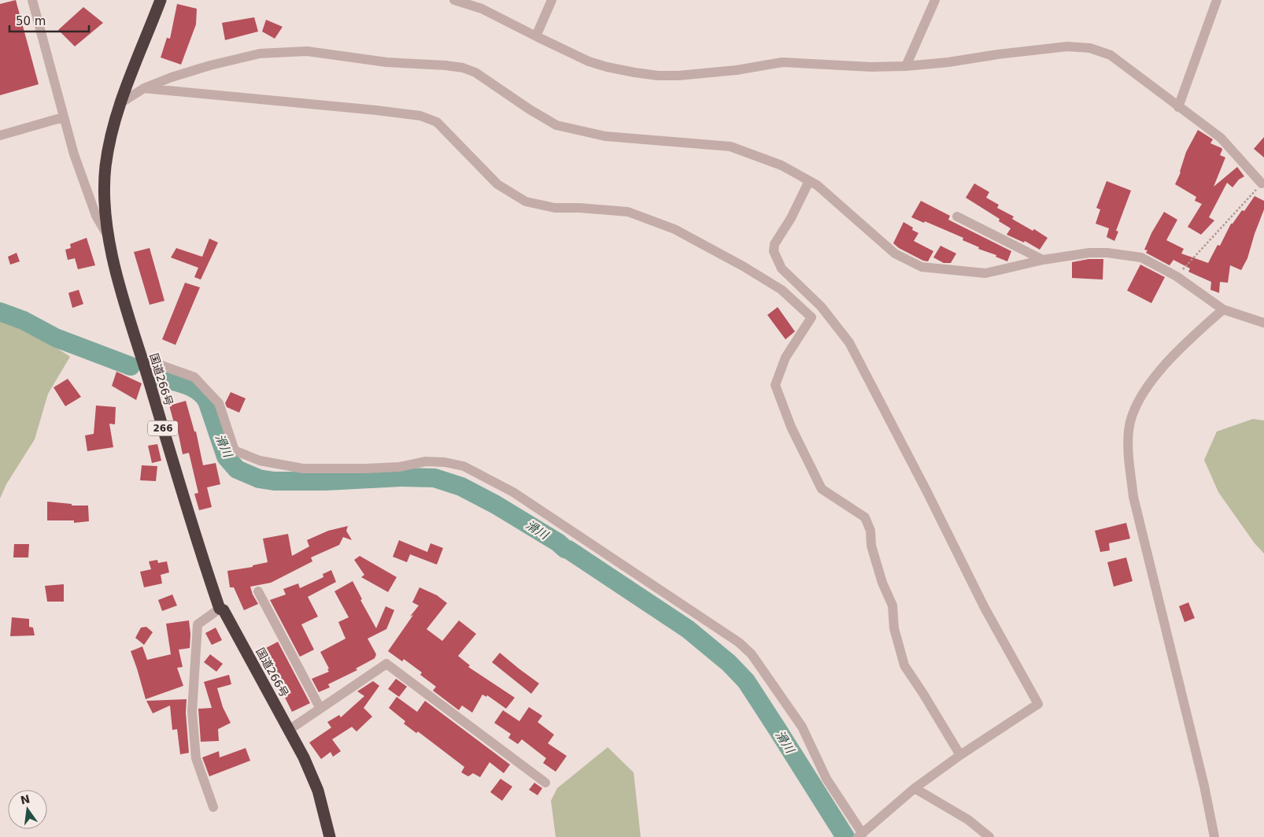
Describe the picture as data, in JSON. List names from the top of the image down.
{
  "streets": {
    "highway": ["国道266号", "266"]
  },
  "water": ["滑川"],
  "scale_bar": "50 m",
  "north": "top"
}
